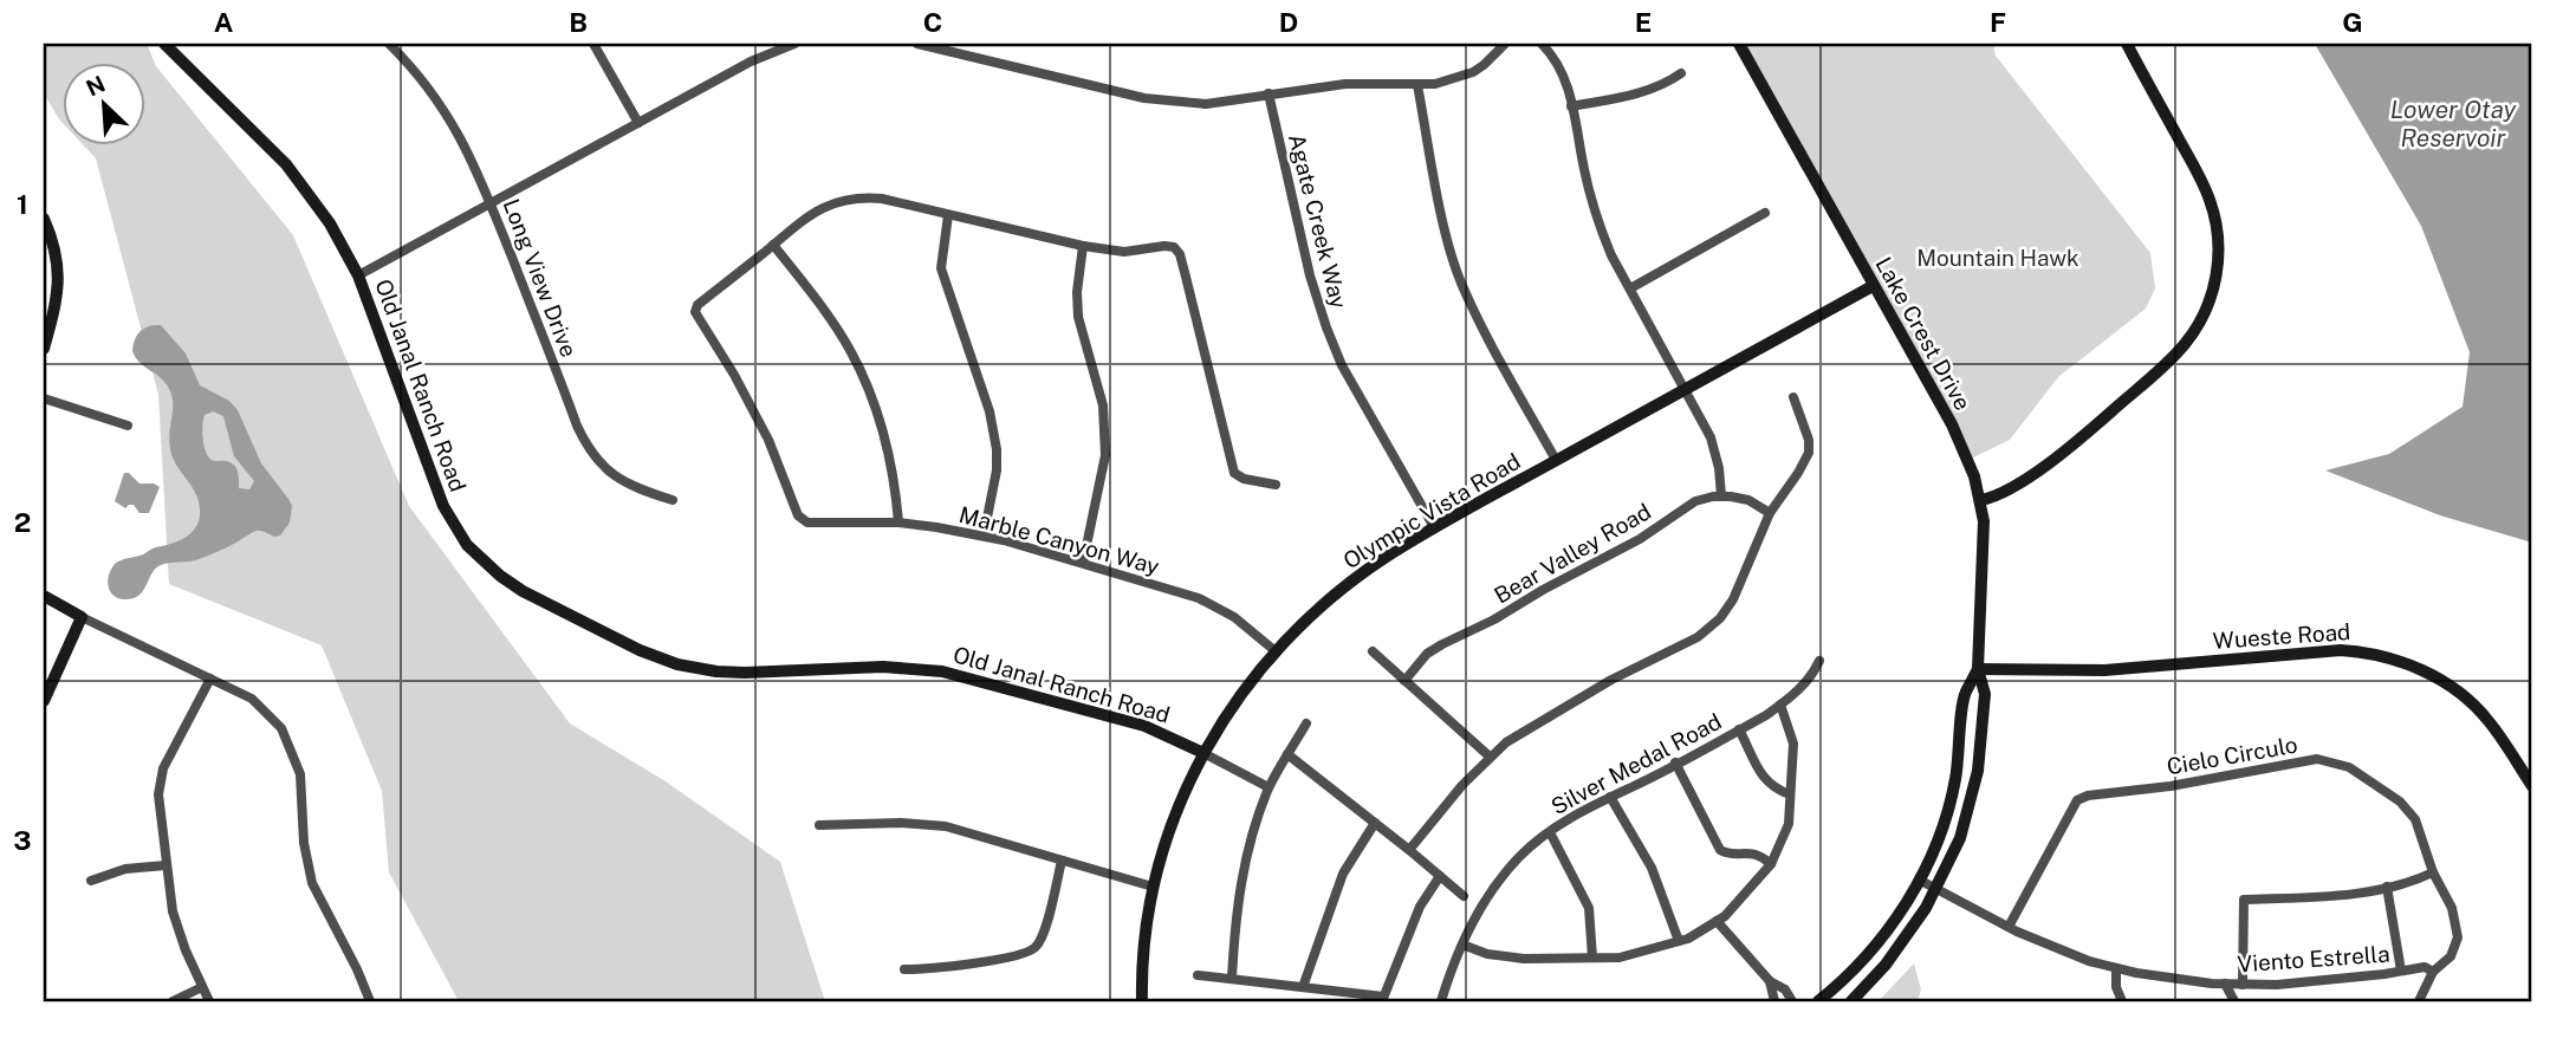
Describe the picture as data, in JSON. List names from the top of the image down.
{
  "streets": {
    "street": [
      "Agate Creek Way",
      "Long View Drive",
      "Lake Crest Drive",
      "Old Janal Ranch Road",
      "Olympic Vista Road",
      "Marble Canyon Way",
      "Bear Valley Road",
      "Wueste Road",
      "Cielo Circulo",
      "Silver Medal Road",
      "Viento Estrella"
    ]
  },
  "crossings": [
    ["Agate Creek Way", "Olympic Vista Road"],
    ["Lake Crest Drive", "Olympic Vista Road"],
    ["Lake Crest Drive", "Wueste Road"],
    ["Lake Crest Drive", "Viento Estrella"],
    ["Old Janal Ranch Road", "Olympic Vista Road"],
    ["Olympic Vista Road", "Marble Canyon Way"],
    ["Cielo Circulo", "Viento Estrella"]
  ],
  "water": ["Lower Otay Reservoir"],
  "parks": ["Mountain Hawk"],
  "north": "top left",
  "grid": {
    "columns": [
      "A",
      "B",
      "C",
      "D",
      "E",
      "F",
      "G"
    ],
    "rows": ["1", "2", "3"]
  }
}
